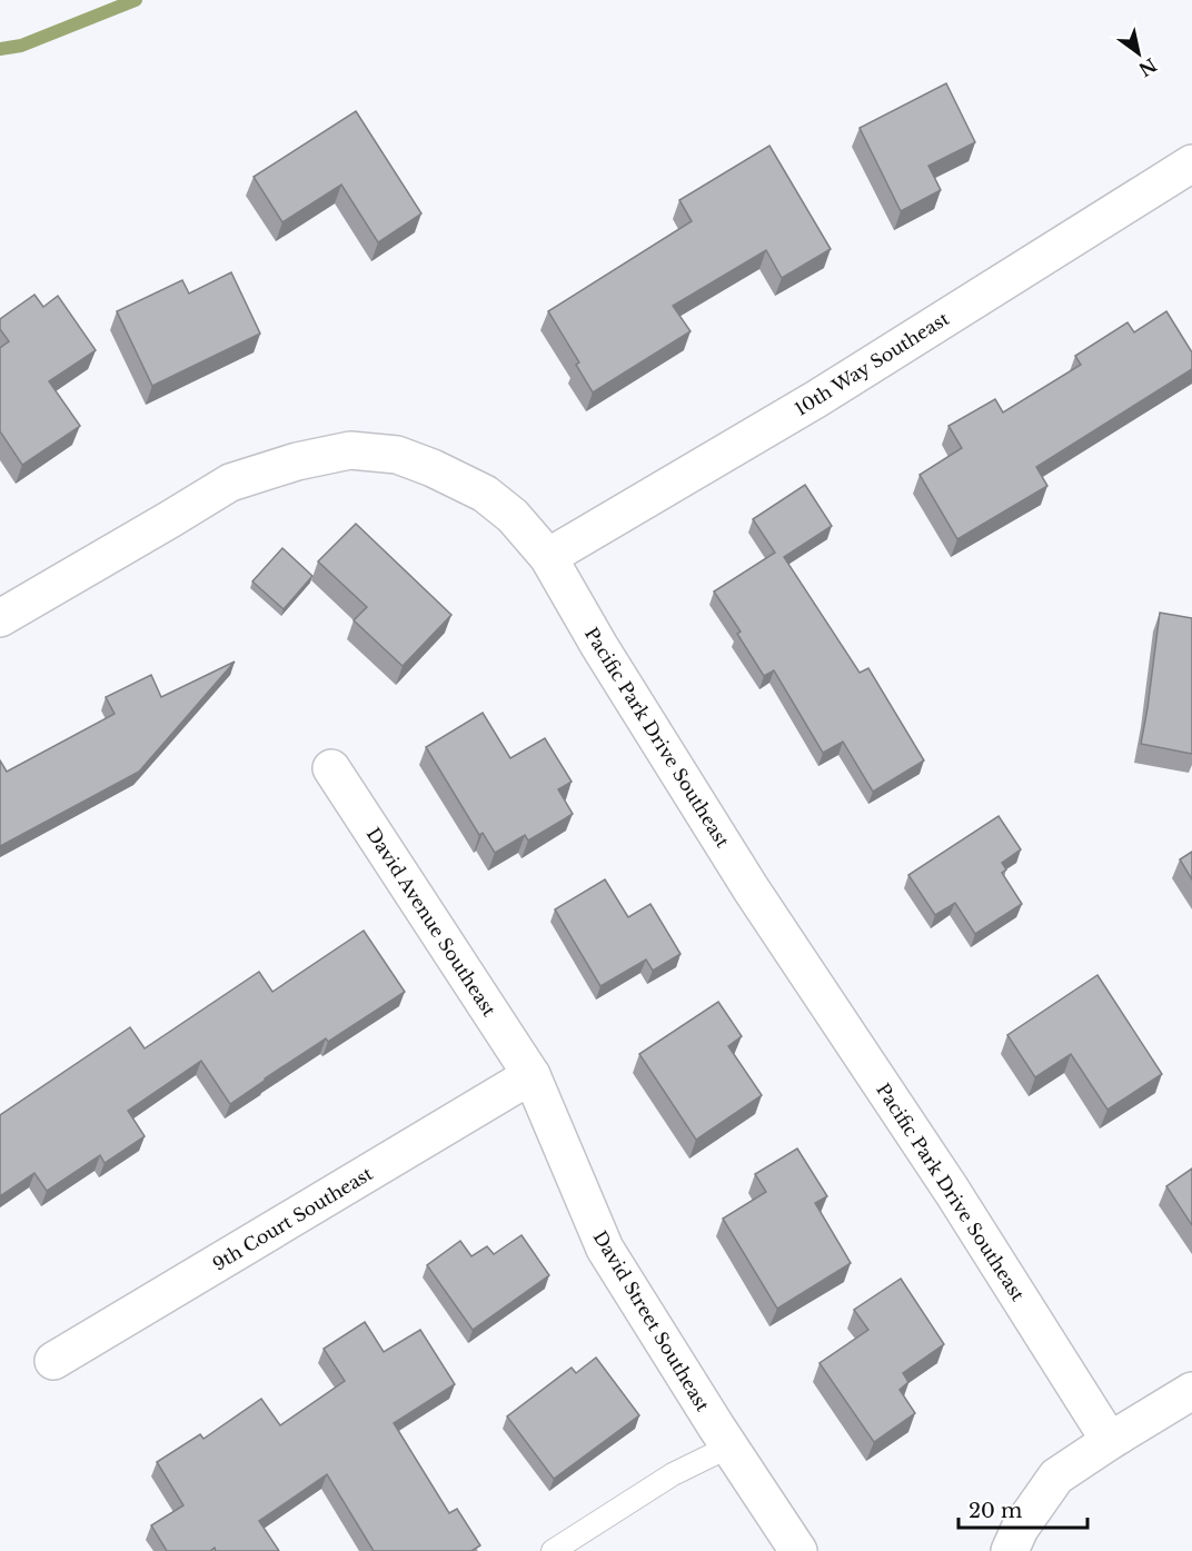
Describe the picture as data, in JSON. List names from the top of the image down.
{
  "streets": {
    "street": [
      "10th Way Southeast",
      "Pacific Park Drive Southeast",
      "David Avenue Southeast",
      "9th Court Southeast",
      "David Street Southeast"
    ]
  },
  "crossings": [
    ["10th Way Southeast", "Pacific Park Drive Southeast"],
    ["David Avenue Southeast", "9th Court Southeast"],
    ["David Avenue Southeast", "David Street Southeast"],
    ["9th Court Southeast", "David Street Southeast"]
  ],
  "scale_bar": "20 m",
  "north": "bottom right"
}
